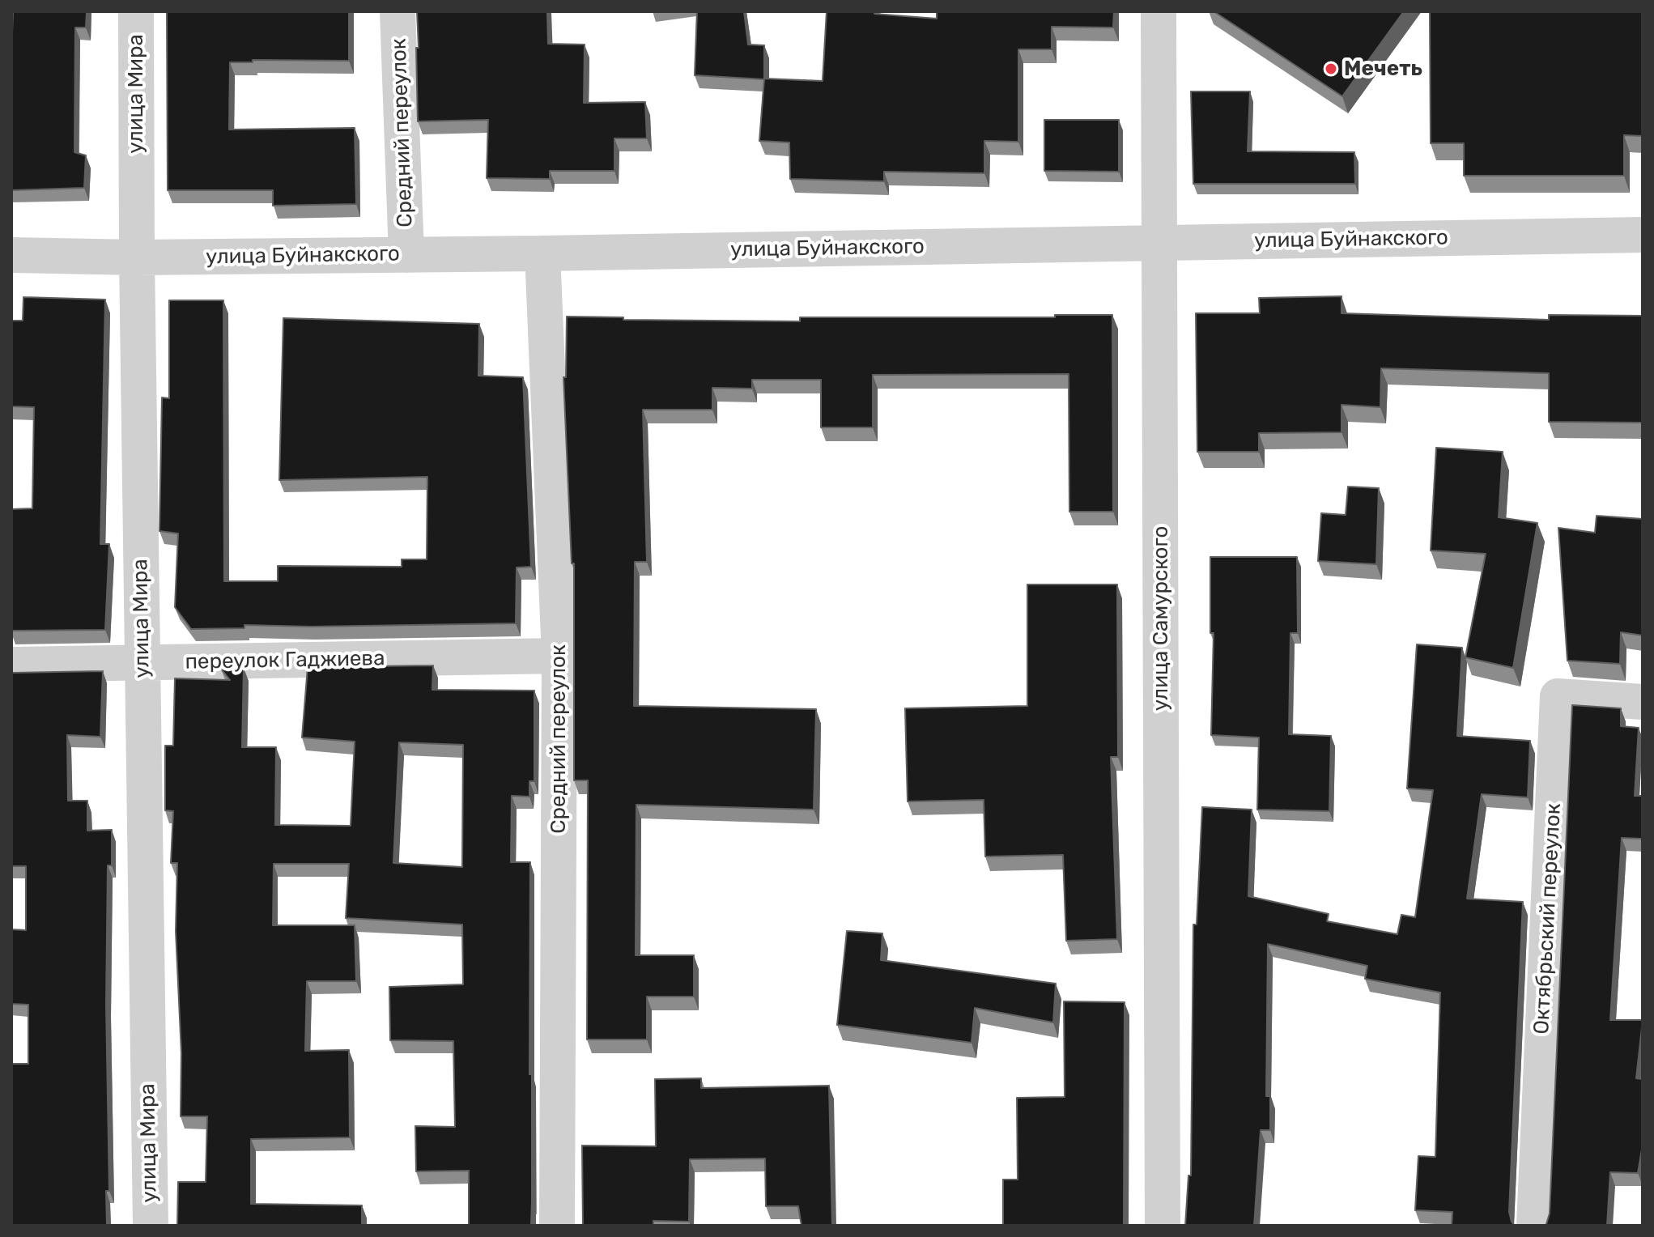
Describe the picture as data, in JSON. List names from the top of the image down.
{
  "streets": {
    "street": [
      "улица Мира",
      "Средний переулок",
      "улица Буйнакского",
      "улица Самурского",
      "переулок Гаджиева",
      "Октябрьский переулок"
    ]
  },
  "crossings": [
    ["улица Мира", "улица Буйнакского"],
    ["улица Мира", "переулок Гаджиева"],
    ["Средний переулок", "улица Буйнакского"],
    ["Средний переулок", "переулок Гаджиева"],
    ["улица Буйнакского", "улица Самурского"]
  ],
  "places": ["Мечеть"]
}
